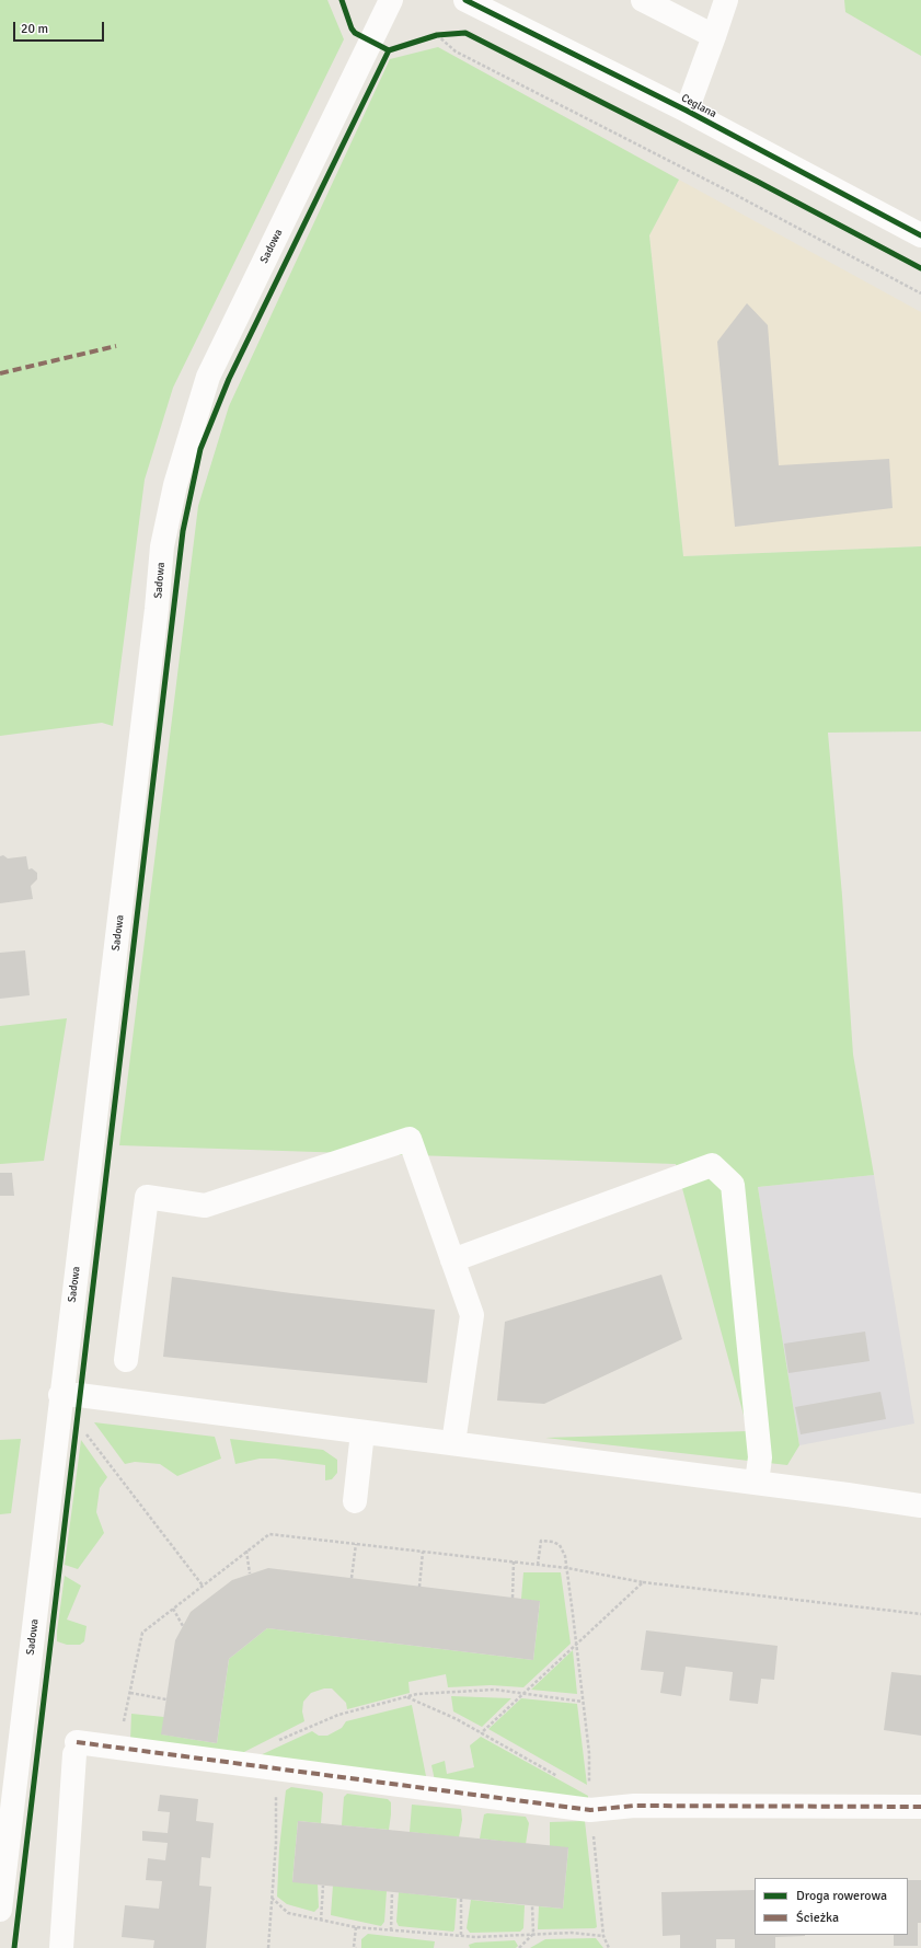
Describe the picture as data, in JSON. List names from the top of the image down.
{
  "streets": {
    "street": ["Ceglana", "Sadowa"]
  },
  "legend": ["Droga rowerowa", "Ścieżka"],
  "scale_bar": "20 m"
}
